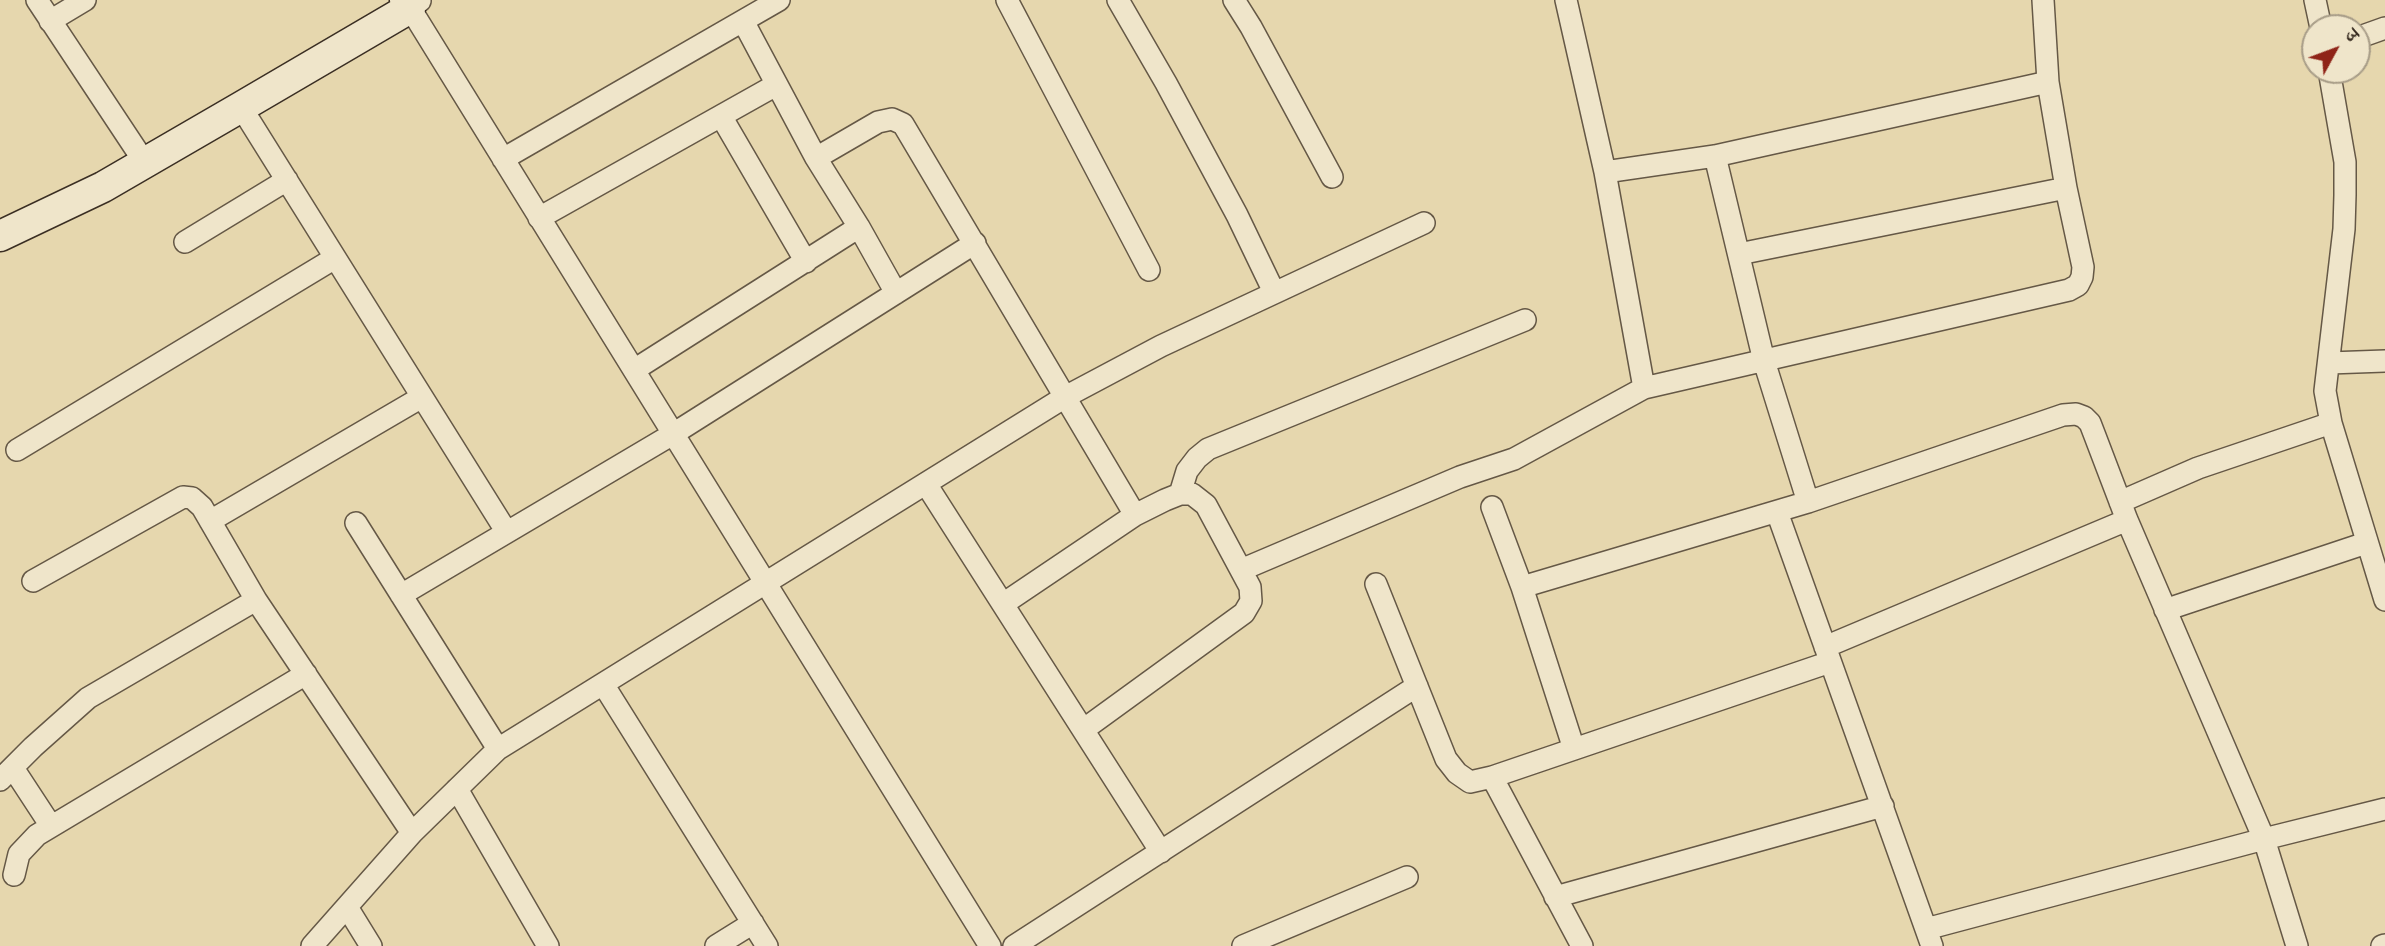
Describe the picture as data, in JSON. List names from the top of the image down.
{
  "north": "top right"
}
